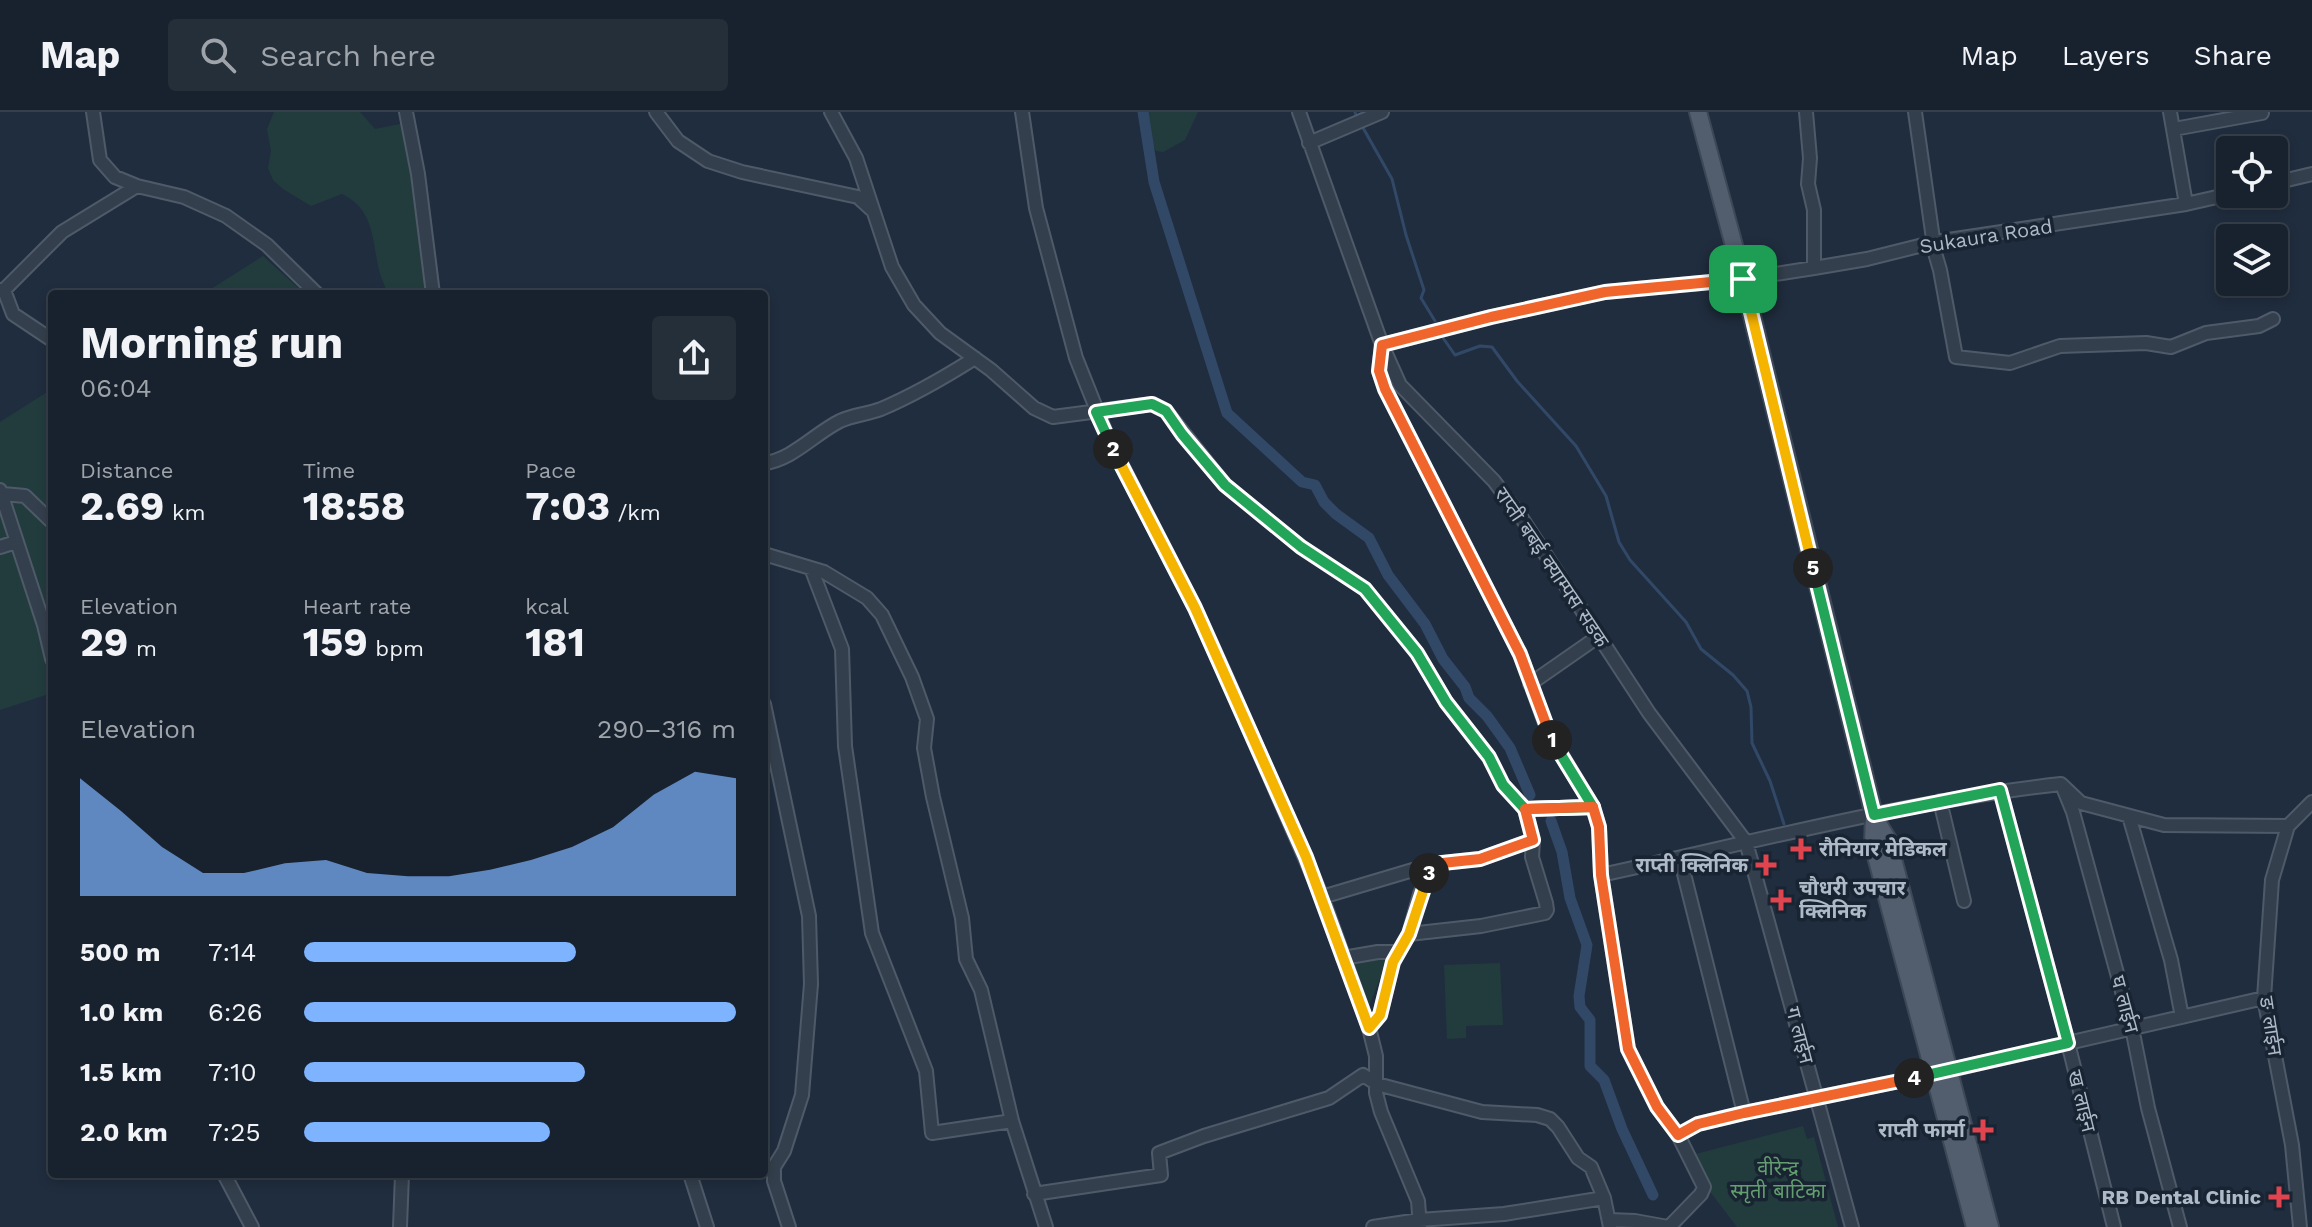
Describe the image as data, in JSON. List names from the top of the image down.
{
  "streets": {
    "street": [
      "Sukaura Road",
      "राप्ती बबई क्याम्पस सडक",
      "घ लाईन",
      "ङ लाईन",
      "ग लाईन",
      "ख लाईन"
    ]
  },
  "crossings": [
    ["Sukaura Road", "राप्ती बबई क्याम्पस सडक"],
    ["राप्ती बबई क्याम्पस सडक", "ग लाईन"]
  ],
  "parks": ["वीरेन्द्र स्मृती बाटिका"],
  "places": {
    "health": [
      "रौनियार मेडिकल",
      "राप्ती क्लिनिक",
      "चौधरी उपचार क्लिनिक",
      "राप्ती फार्मा",
      "RB Dental Clinic"
    ]
  },
  "page": {
    "header": "Map",
    "search": "Search here",
    "nav": ["Map", "Layers", "Share"],
    "heading": ["Morning run", "06:04"],
    "stats": [
      ["Distance", "2.69 km"],
      ["Time", "18:58"],
      ["Pace", "7:03 /km"],
      ["Elevation", "29 m"],
      ["Heart rate", "159 bpm"],
      ["kcal", "181"]
    ],
    "pins": [
      "2",
      "5",
      "1",
      "3",
      "4"
    ],
    "chart": ["Elevation", "290–316 m"],
    "list": [
      {
        "name": "500 m",
        "note": "7:14"
      },
      {
        "name": "1.0 km",
        "note": "6:26"
      },
      {
        "name": "1.5 km",
        "note": "7:10"
      },
      {
        "name": "2.0 km",
        "note": "7:25"
      }
    ]
  }
}
